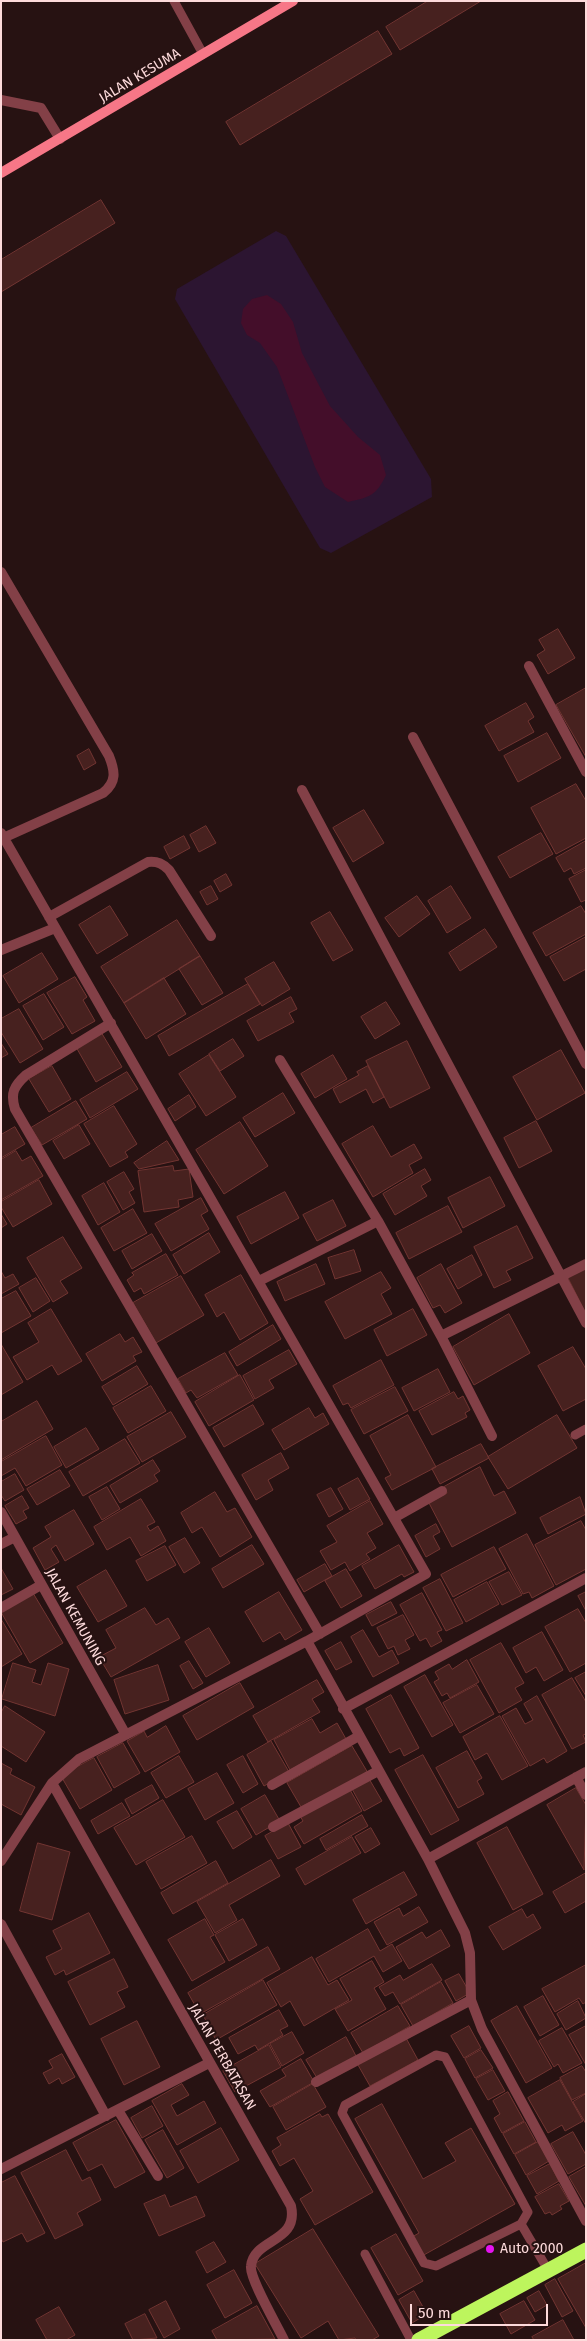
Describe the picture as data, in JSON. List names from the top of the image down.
{
  "streets": {
    "street": ["JALAN KESUMA", "JALAN KEMUNING", "JALAN PERBATASAN"]
  },
  "places": ["Auto 2000"],
  "scale_bar": "50 m"
}
